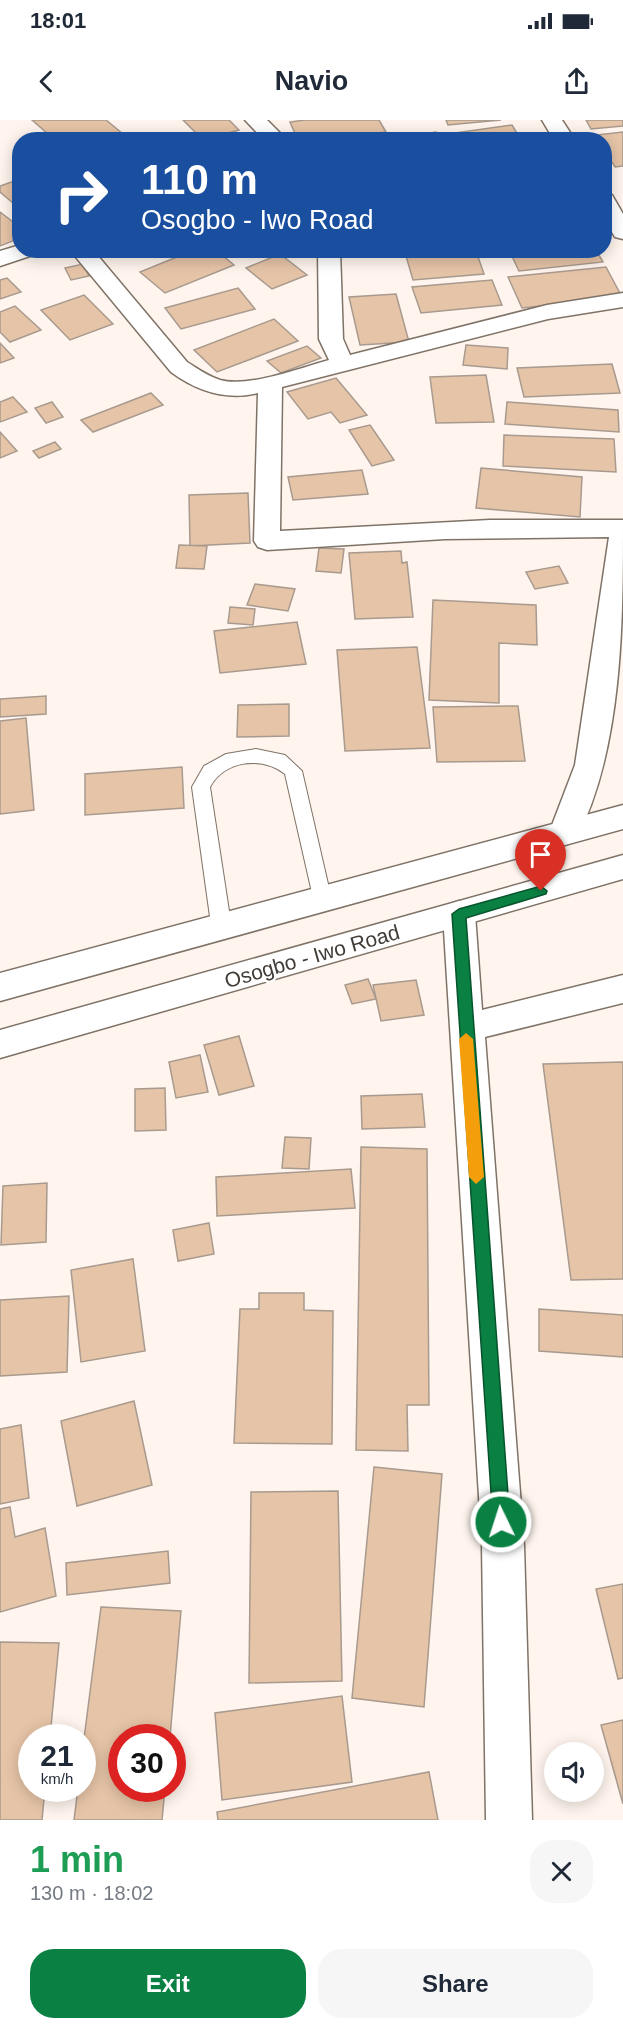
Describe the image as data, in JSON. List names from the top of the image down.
{
  "streets": {
    "street": ["Osogbo - Iwo Road"]
  },
  "page": {
    "status": "18:01",
    "header": "Navio",
    "turn": ["110 m", "Osogbo - Iwo Road"],
    "speed": "21 km/h",
    "limit": "30",
    "heading": ["1 min", "130 m · 18:02"],
    "buttons": ["Exit", "Share"]
  }
}
